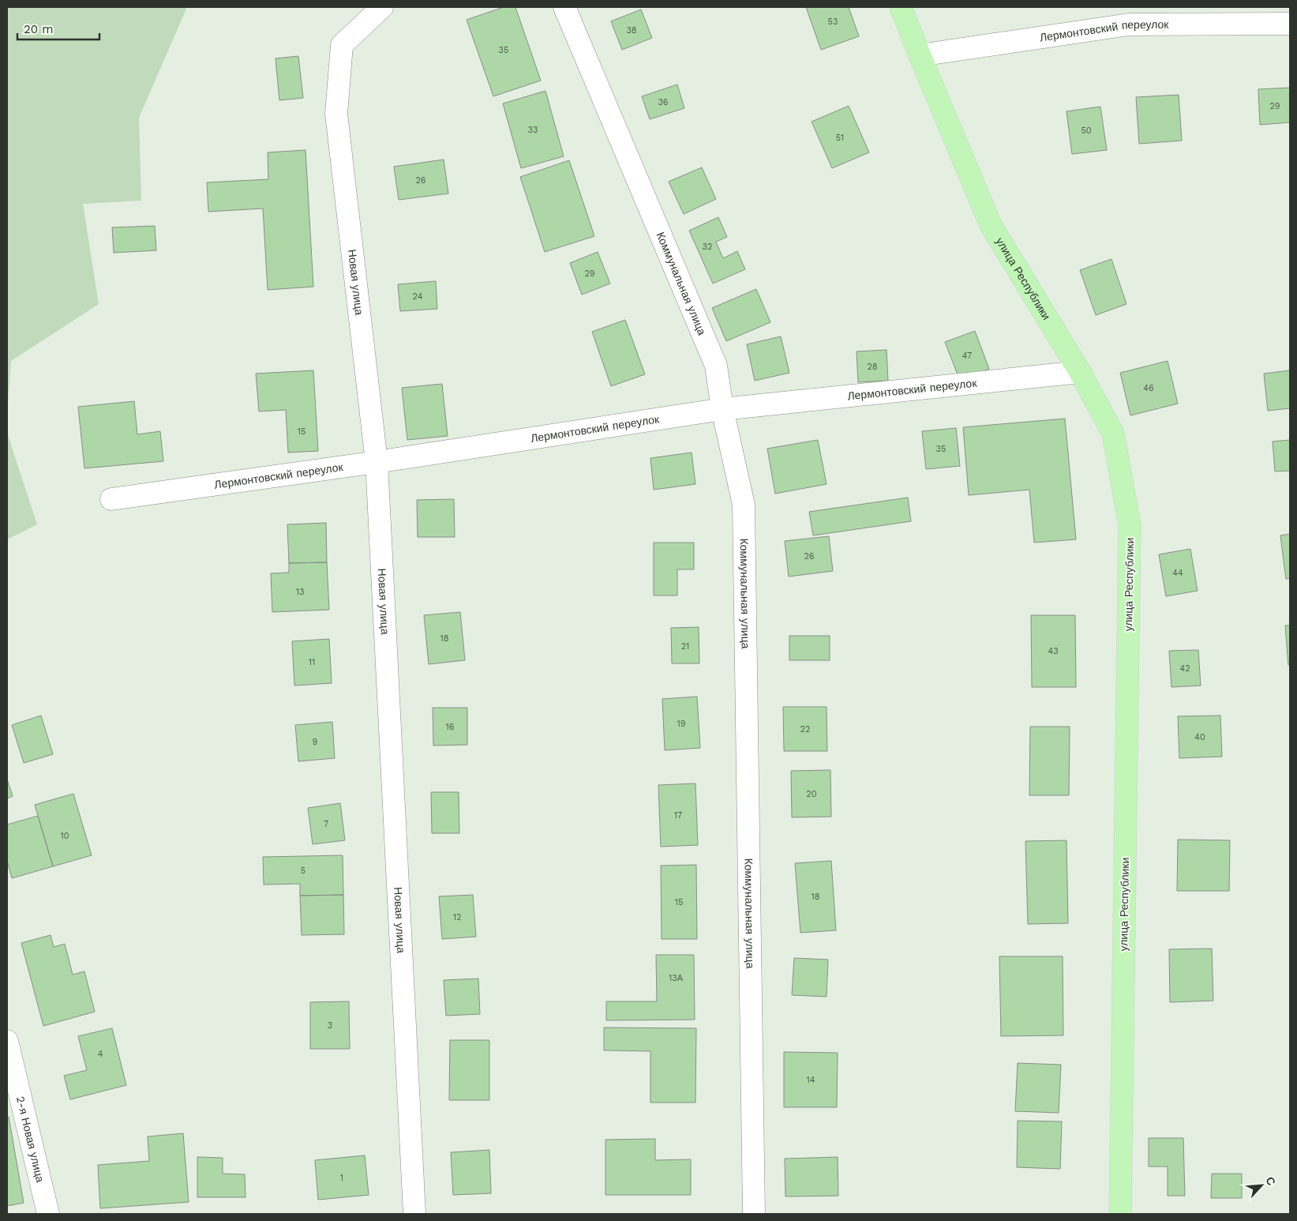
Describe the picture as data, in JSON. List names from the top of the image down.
{
  "streets": {
    "main road": ["улица Республики"],
    "street": [
      "Лермонтовский переулок",
      "Новая улица",
      "Коммунальная улица",
      "2-я Новая улица"
    ]
  },
  "crossings": [
    ["Лермонтовский переулок", "улица Республики"],
    ["Лермонтовский переулок", "Новая улица"],
    ["Лермонтовский переулок", "Коммунальная улица"]
  ],
  "house_numbers": [
    "53",
    "38",
    "35",
    "36",
    "29",
    "33",
    "50",
    "51",
    "26",
    "32",
    "29",
    "24",
    "47",
    "28",
    "46",
    "15",
    "35",
    "26",
    "44",
    "13",
    "18",
    "21",
    "43",
    "11",
    "42",
    "19",
    "16",
    "22",
    "40",
    "9",
    "20",
    "17",
    "7",
    "10",
    "5",
    "18",
    "15",
    "12",
    "13А",
    "3",
    "4",
    "14",
    "1"
  ],
  "scale_bar": "20 m",
  "north": "top right"
}
